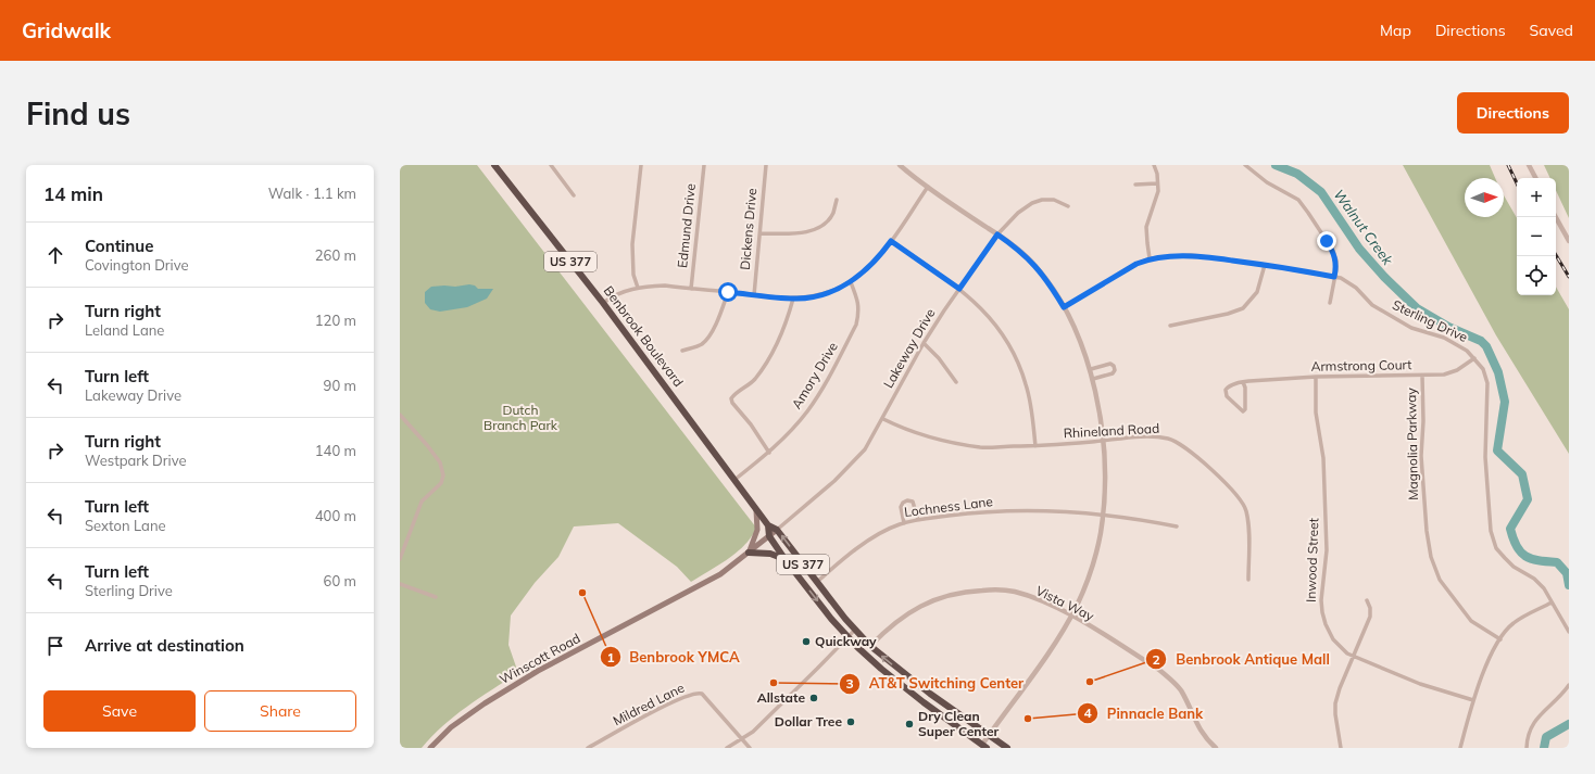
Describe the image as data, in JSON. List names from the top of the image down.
{
  "streets": {
    "highway": ["US 377", "Benbrook Boulevard"],
    "main road": ["Winscott Road"],
    "street": [
      "Edmund Drive",
      "Dickens Drive",
      "Sterling Drive",
      "Lakeway Drive",
      "Armstrong Court",
      "Amory Drive",
      "Rhineland Road",
      "Magnolia Parkway",
      "Lochness Lane",
      "Inwood Street",
      "Vista Way",
      "Mildred Lane"
    ]
  },
  "crossings": [
    ["US 377", "Benbrook Boulevard"],
    ["US 377", "Winscott Road"],
    ["Sterling Drive", "Armstrong Court"],
    ["Benbrook Boulevard", "Lakeway Drive"],
    ["Benbrook Boulevard", "Amory Drive"],
    ["Benbrook Boulevard", "Lochness Lane"],
    ["Benbrook Boulevard", "Vista Way"],
    ["Benbrook Boulevard", "Winscott Road"],
    ["Lakeway Drive", "Rhineland Road"],
    ["Lakeway Drive", "Winscott Road"],
    ["Armstrong Court", "Magnolia Parkway"],
    ["Armstrong Court", "Inwood Street"]
  ],
  "water": ["Walnut Creek"],
  "parks": ["Dutch Branch Park"],
  "places": [
    "Benbrook YMCA",
    "Quickway",
    "Benbrook Antique Mall",
    "AT&T Switching Center",
    "Allstate",
    "Pinnacle Bank",
    "Dollar Tree",
    "Dry Clean Super Center"
  ],
  "north": "right",
  "page": {
    "header": "Gridwalk",
    "nav": ["Map", "Directions", "Saved"],
    "buttons": [
      "Directions",
      ["Save", "Share"]
    ],
    "title": "Find us",
    "heading": ["14 min", "Walk · 1.1 km"],
    "map_buttons": ["+", "−"],
    "list": [
      ["Continue", "Covington Drive", "260 m"],
      ["Turn right", "Leland Lane", "120 m"],
      ["Turn left", "Lakeway Drive", "90 m"],
      ["Turn right", "Westpark Drive", "140 m"],
      ["Turn left", "Sexton Lane", "400 m"],
      ["Turn left", "Sterling Drive", "60 m"],
      "Arrive at destination"
    ]
  }
}
